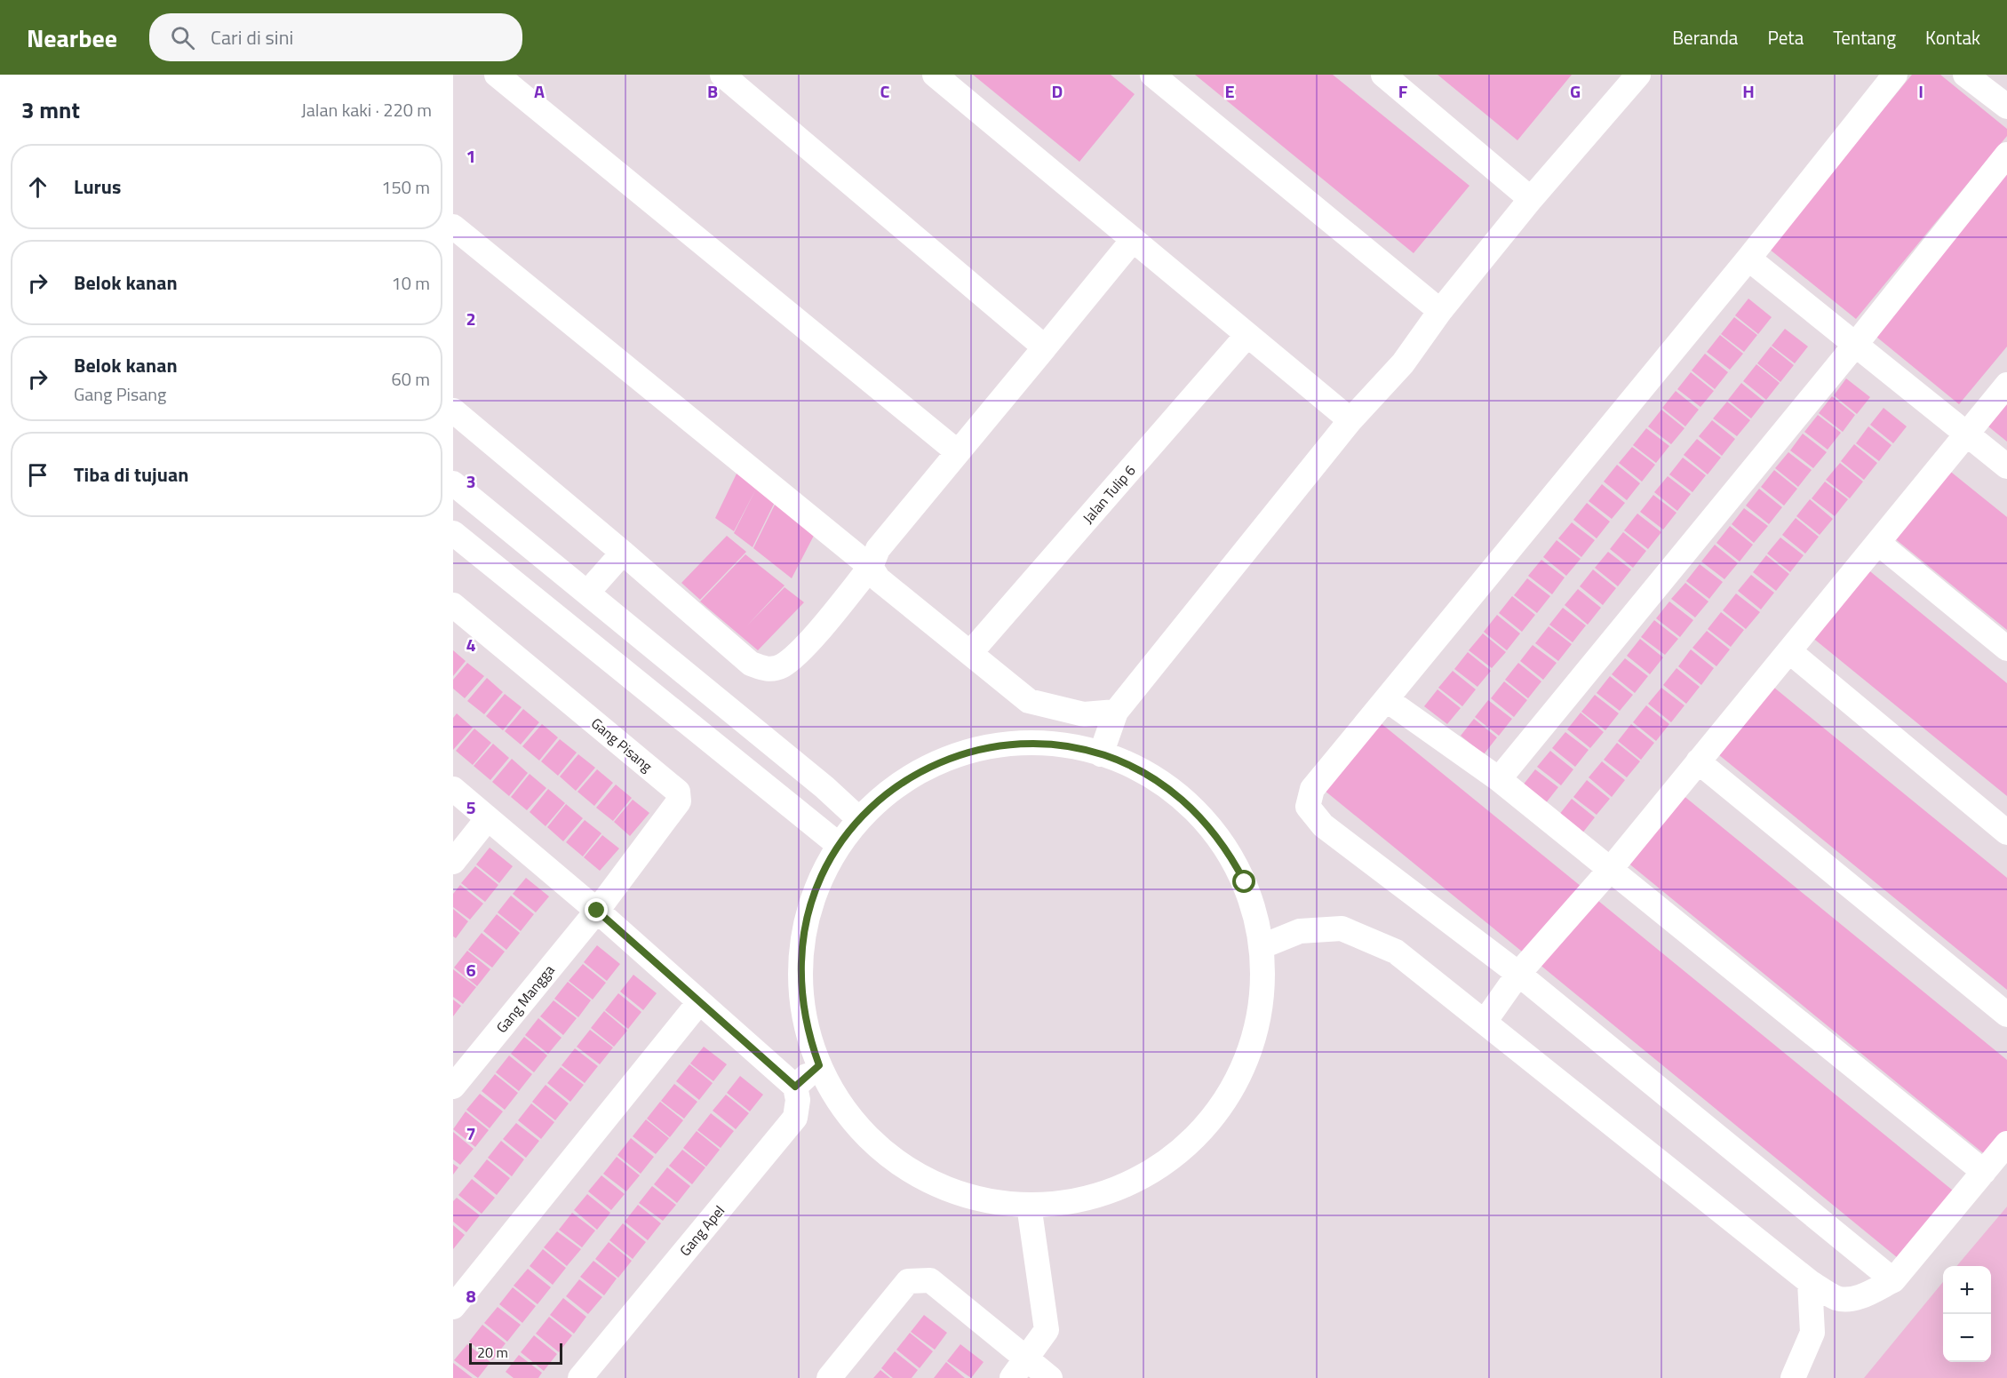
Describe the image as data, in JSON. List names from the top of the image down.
{
  "streets": {
    "street": [
      "Jalan Tulip 6",
      "Gang Pisang",
      "Gang Mangga",
      "Gang Apel"
    ]
  },
  "crossings": [
    ["Gang Pisang", "Gang Mangga"]
  ],
  "scale_bar": "20 m",
  "page": {
    "header": "Nearbee",
    "search": "Cari di sini",
    "nav": [
      "Beranda",
      "Peta",
      "Tentang",
      "Kontak"
    ],
    "heading": ["3 mnt", "Jalan kaki · 220 m"],
    "list": [
      ["Lurus", "150 m"],
      ["Belok kanan", "10 m"],
      ["Belok kanan", "Gang Pisang", "60 m"],
      "Tiba di tujuan"
    ],
    "map_buttons": ["+", "−"],
    "scale": "20 m"
  },
  "grid": {
    "columns": [
      "A",
      "B",
      "C",
      "D",
      "E",
      "F",
      "G",
      "H",
      "I"
    ],
    "rows": [
      "1",
      "2",
      "3",
      "4",
      "5",
      "6",
      "7",
      "8"
    ]
  }
}
